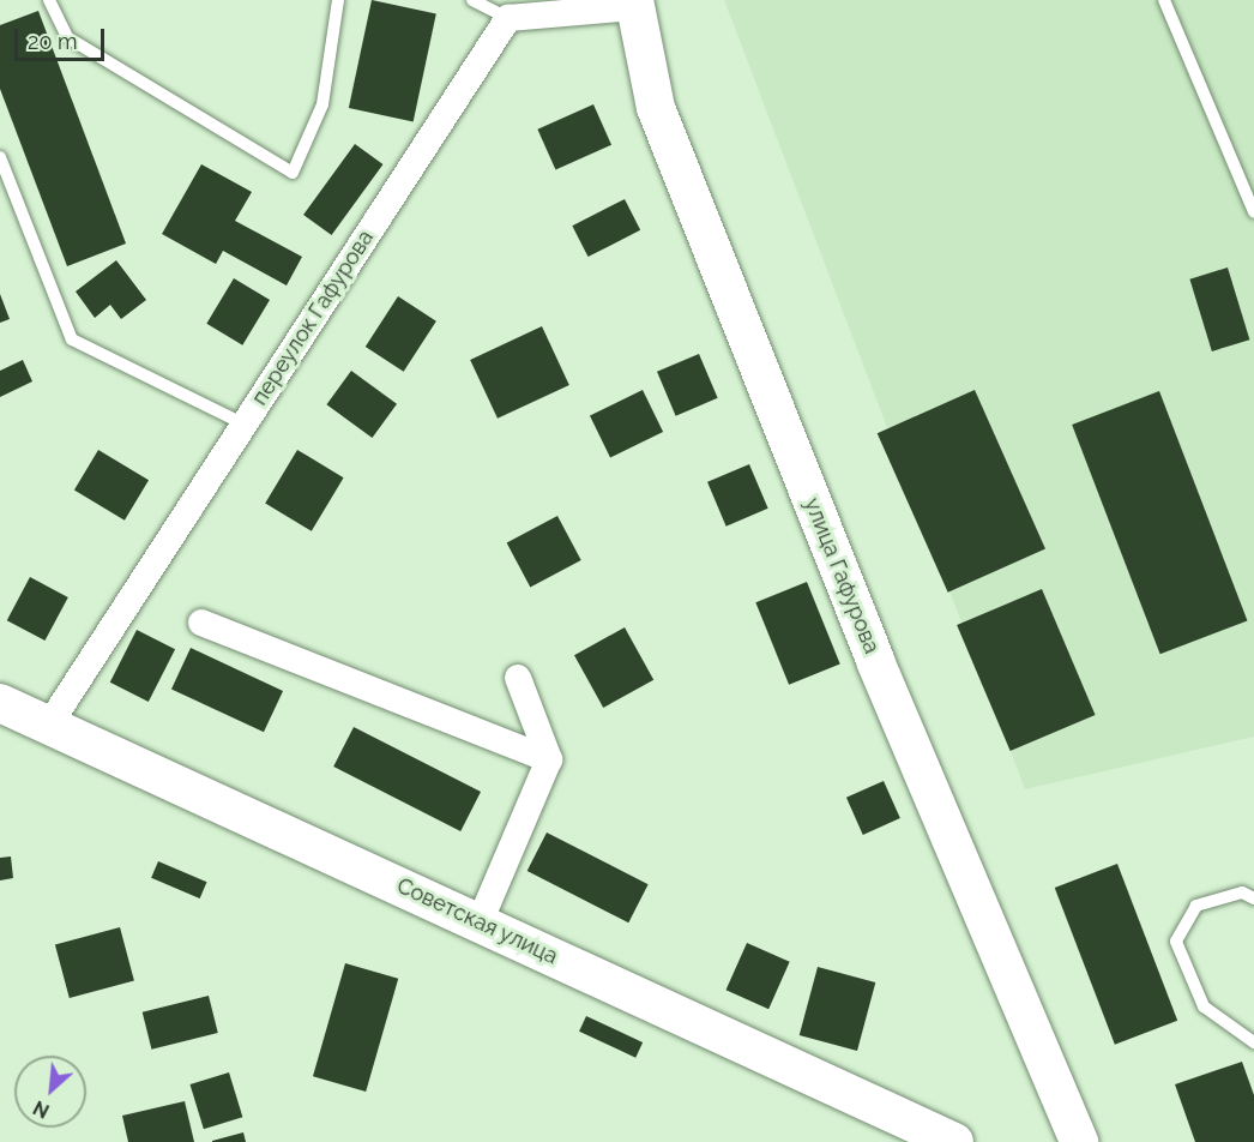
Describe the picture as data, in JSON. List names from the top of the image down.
{
  "streets": {
    "main road": ["улица Гафурова", "Советская улица"],
    "street": ["переулок Гафурова"]
  },
  "crossings": [
    ["переулок Гафурова", "Советская улица"]
  ],
  "scale_bar": "20 m",
  "north": "bottom left"
}
